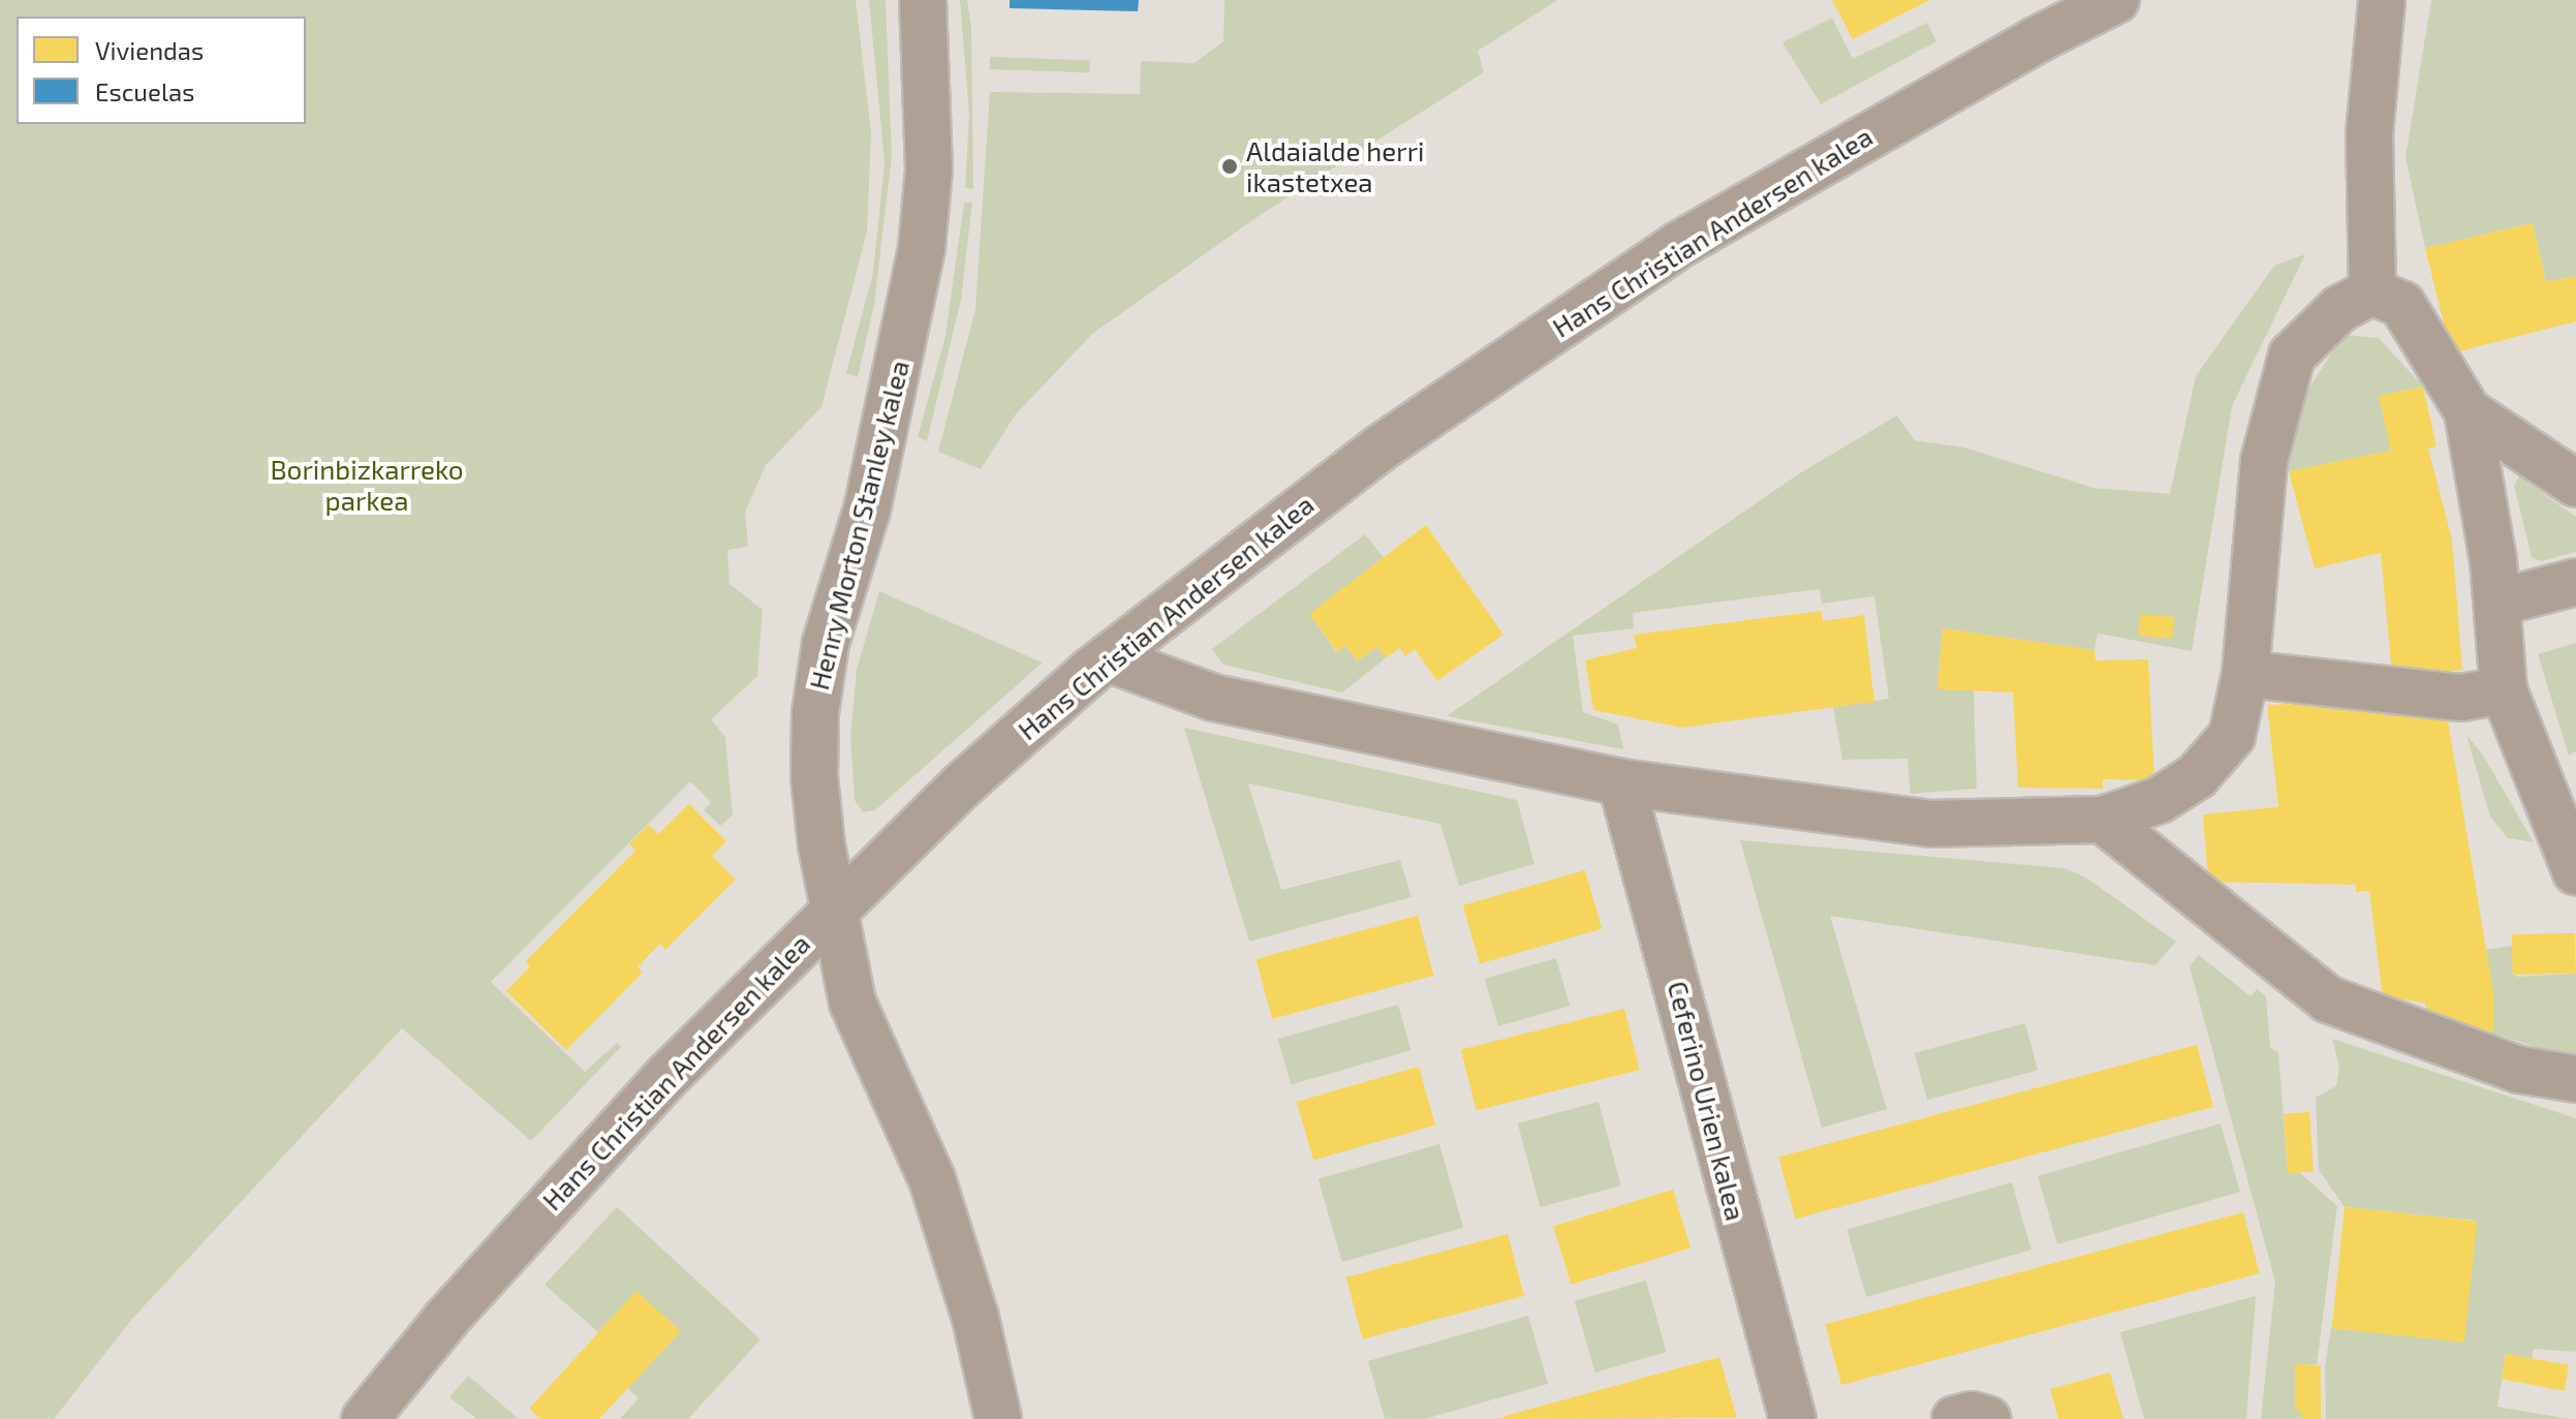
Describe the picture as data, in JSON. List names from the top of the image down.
{
  "streets": {
    "street": ["Hans Christian Andersen kalea", "Henry Morton Stanley kalea", "Ceferino Urien kalea"]
  },
  "crossings": [
    ["Hans Christian Andersen kalea", "Henry Morton Stanley kalea"]
  ],
  "parks": ["Borinbizkarreko parkea"],
  "places": ["Aldaialde herri ikastetxea"],
  "legend": ["Viviendas", "Escuelas"]
}
